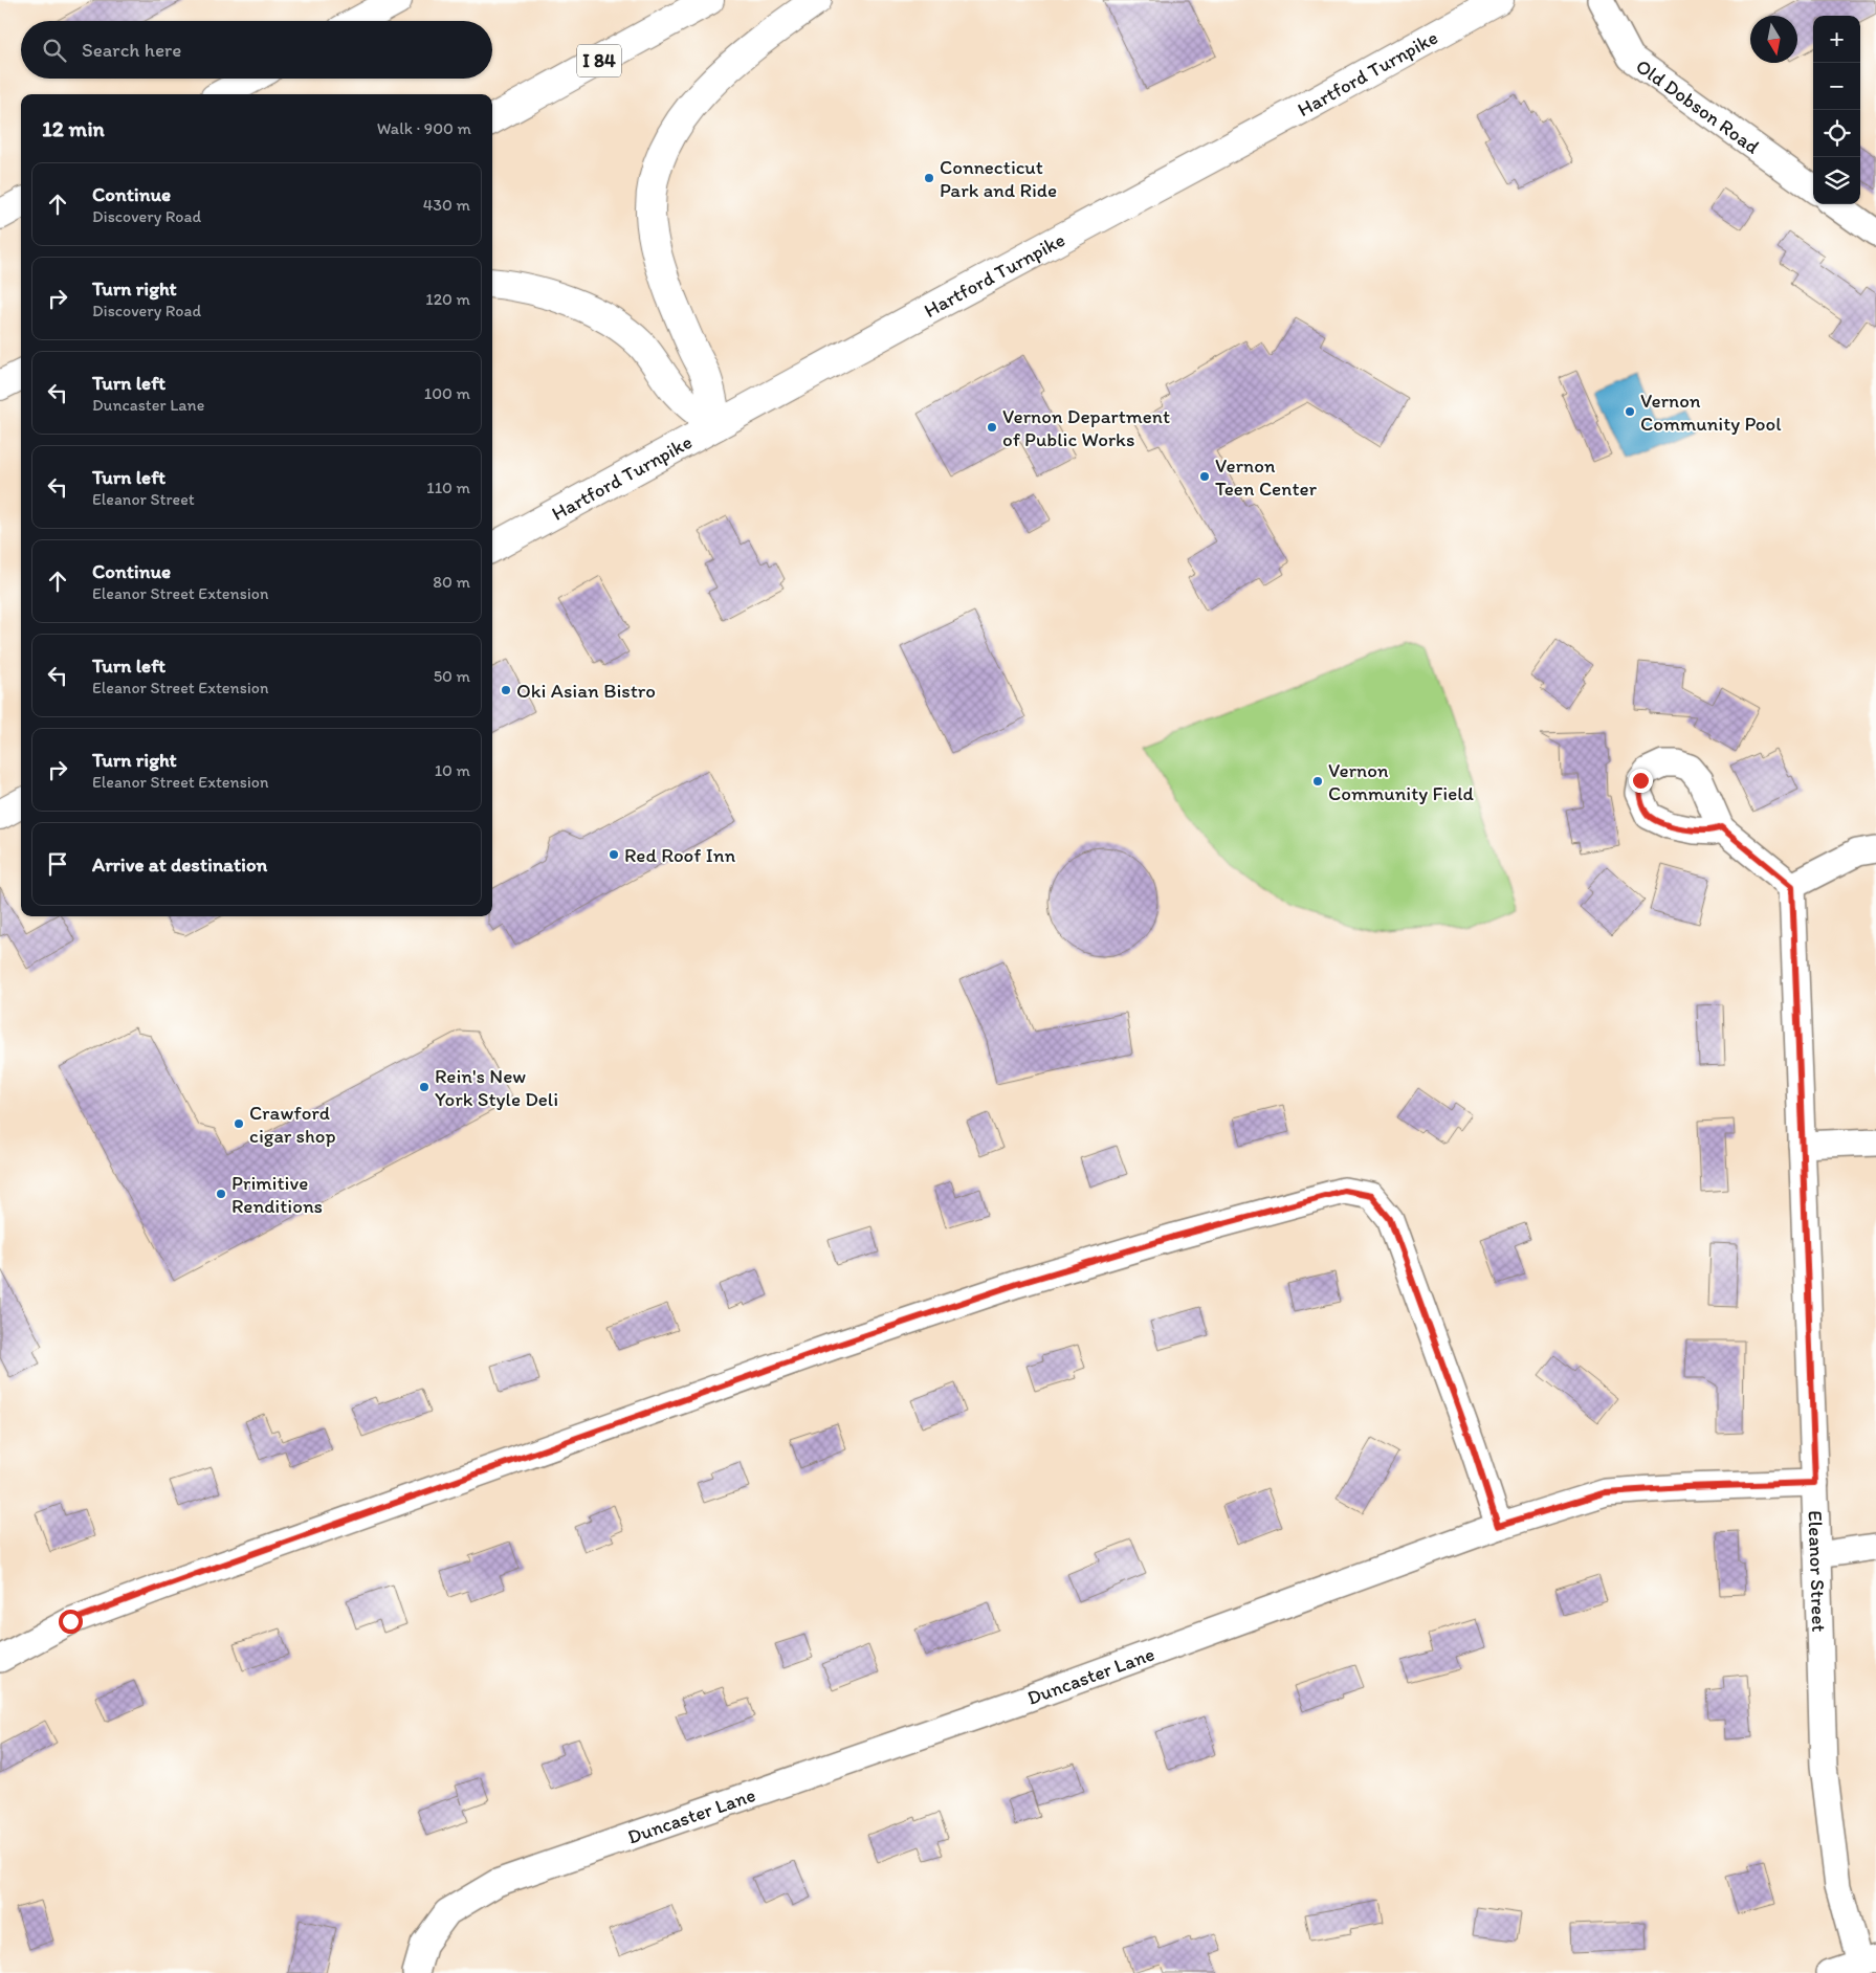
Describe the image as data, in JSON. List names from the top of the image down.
{
  "streets": {
    "main road": ["I 84", "Hartford Turnpike"],
    "street": ["Old Dobson Road", "Eleanor Street", "Duncaster Lane"]
  },
  "crossings": [
    ["Eleanor Street", "Duncaster Lane"]
  ],
  "places": [
    "Connecticut Park and Ride",
    "Vernon Community Pool",
    "Vernon Department of Public Works",
    "Vernon Teen Center",
    "Oki Asian Bistro",
    "Vernon Community Field",
    "Red Roof Inn",
    "Rein's New York Style Deli",
    "Crawford cigar shop",
    "Primitive Renditions"
  ],
  "north": "bottom",
  "page": {
    "map_buttons": ["+", "−"],
    "search": "Search here",
    "heading": ["12 min", "Walk · 900 m"],
    "list": [
      ["Continue", "Discovery Road", "430 m"],
      ["Turn right", "Discovery Road", "120 m"],
      ["Turn left", "Duncaster Lane", "100 m"],
      ["Turn left", "Eleanor Street", "110 m"],
      ["Continue", "Eleanor Street Extension", "80 m"],
      ["Turn left", "Eleanor Street Extension", "50 m"],
      ["Turn right", "Eleanor Street Extension", "10 m"],
      "Arrive at destination"
    ]
  }
}
